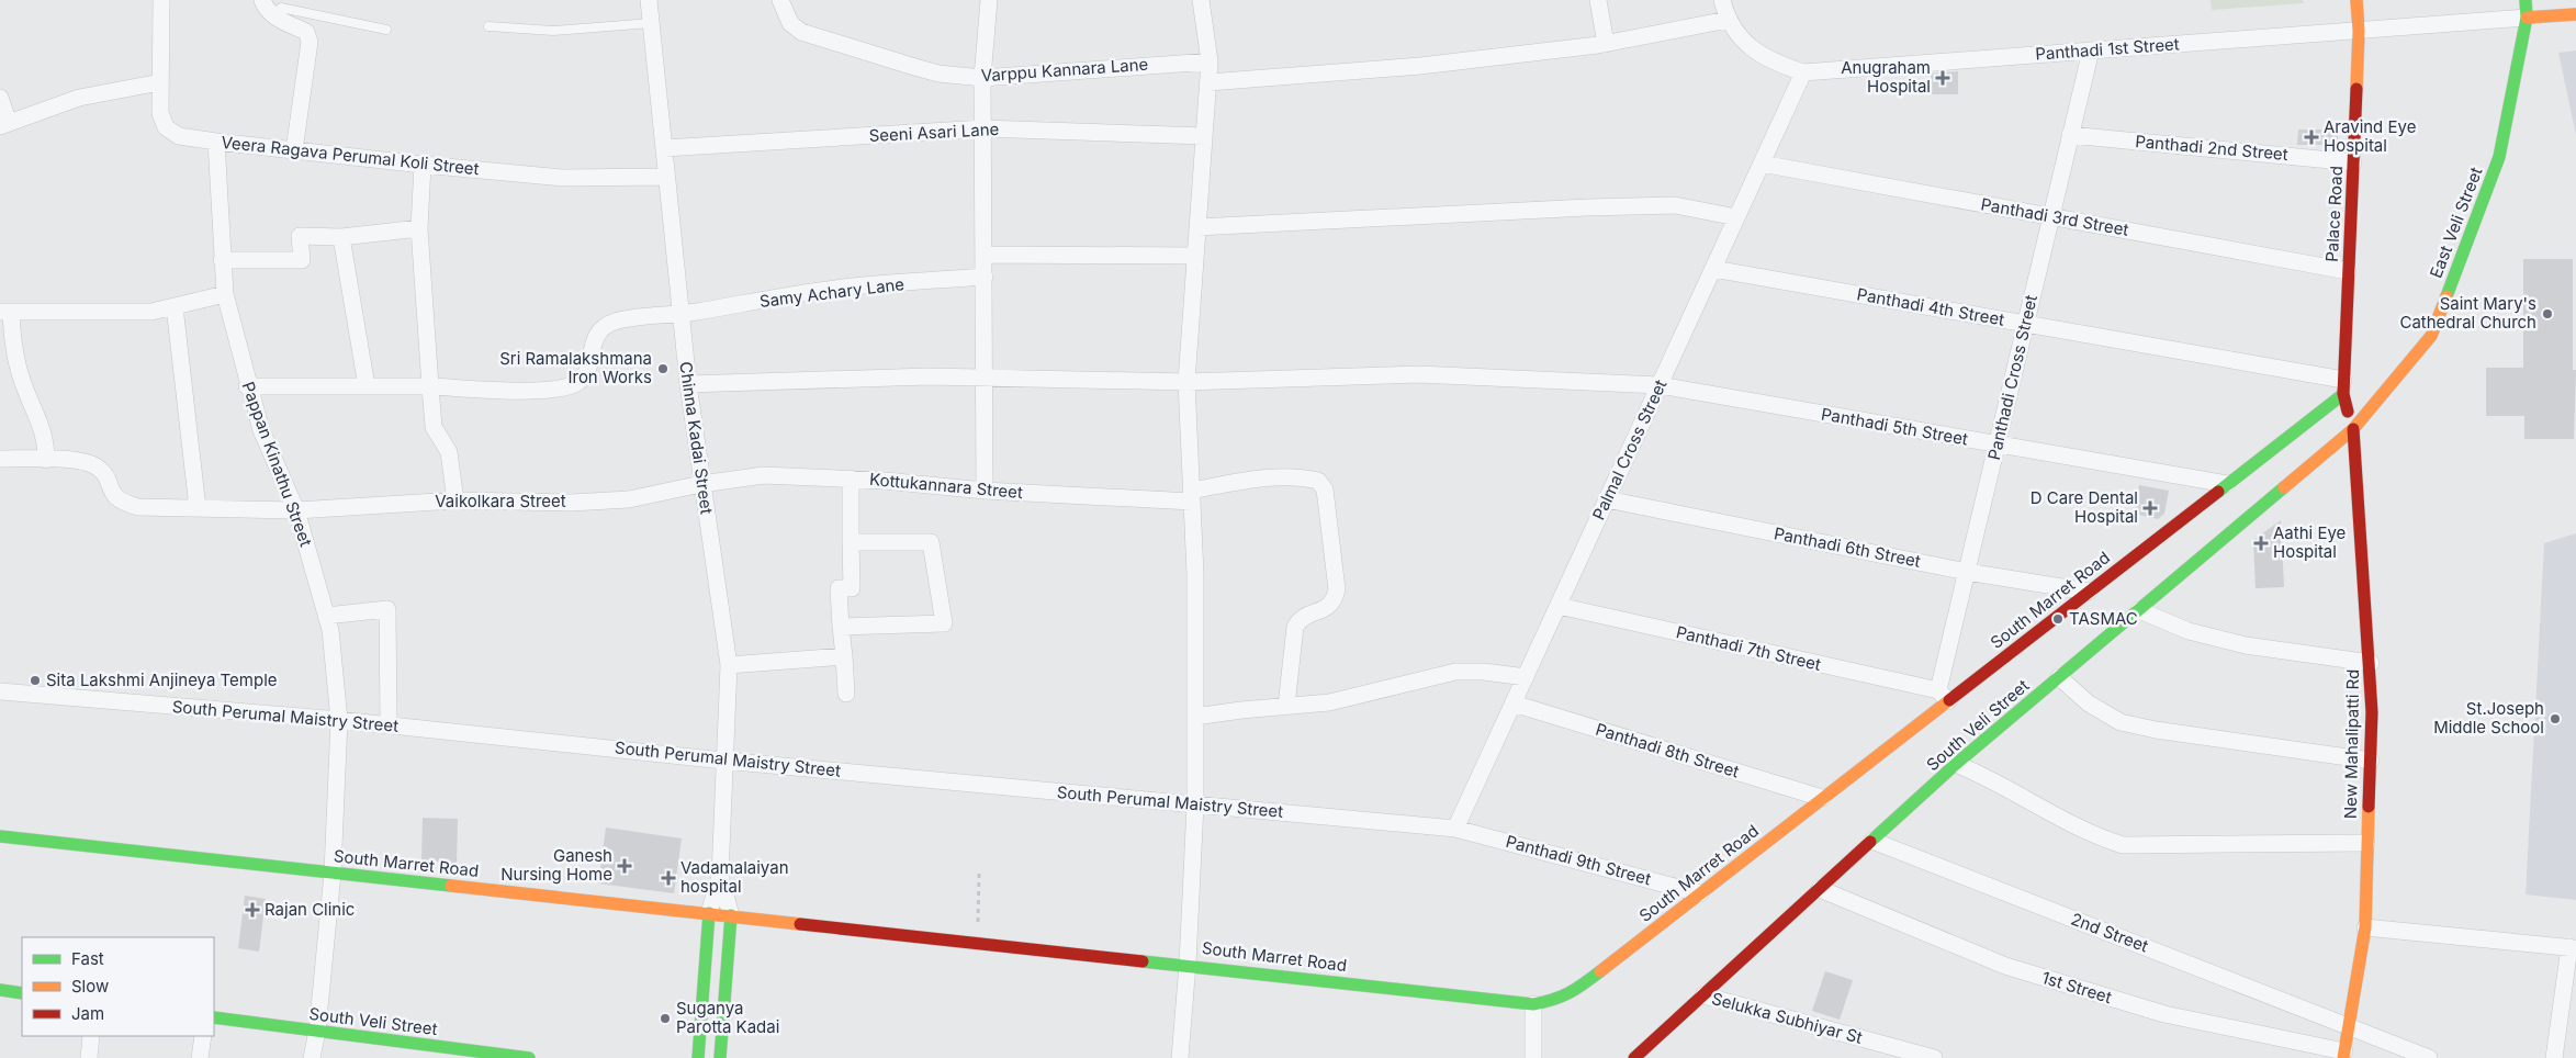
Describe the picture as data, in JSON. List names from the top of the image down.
{
  "streets": {
    "main road": [
      "Palace Road",
      "East Veli Street",
      "South Marret Road",
      "South Veli Street",
      "New Mahalipatti Rd"
    ],
    "street": [
      "Panthadi 1st Street",
      "Varppu Kannara Lane",
      "Seeni Asari Lane",
      "Panthadi 2nd Street",
      "Veera Ragava Perumal Koli Street",
      "Panthadi 3rd Street",
      "Samy Achary Lane",
      "Panthadi 4th Street",
      "Panthadi Cross Street",
      "Panthadi 5th Street",
      "Chinna Kadai Street",
      "Palmal Cross Street",
      "Pappan Kinathu Street",
      "Kottukannara Street",
      "Vaikolkara Street",
      "Panthadi 6th Street",
      "Panthadi 7th Street",
      "South Perumal Maistry Street",
      "Panthadi 8th Street",
      "Panthadi 9th Street",
      "2nd Street",
      "1st Street",
      "Selukka Subhiyar St"
    ]
  },
  "crossings": [
    ["Panthadi 1st Street", "Palace Road"],
    ["Panthadi 1st Street", "East Veli Street"],
    ["Panthadi 1st Street", "Panthadi Cross Street"],
    ["Panthadi 1st Street", "Palmal Cross Street"],
    ["Seeni Asari Lane", "Chinna Kadai Street"],
    ["Panthadi 2nd Street", "Palace Road"],
    ["Panthadi 2nd Street", "Panthadi Cross Street"],
    ["Veera Ragava Perumal Koli Street", "Chinna Kadai Street"],
    ["Veera Ragava Perumal Koli Street", "Pappan Kinathu Street"],
    ["Palace Road", "Panthadi 3rd Street"],
    ["Palace Road", "East Veli Street"],
    ["Palace Road", "Panthadi 4th Street"],
    ["Palace Road", "South Marret Road"],
    ["Palace Road", "South Veli Street"],
    ["Palace Road", "New Mahalipatti Rd"],
    ["Panthadi 3rd Street", "Panthadi Cross Street"],
    ["Panthadi 3rd Street", "Palmal Cross Street"],
    ["East Veli Street", "South Veli Street"],
    ["East Veli Street", "New Mahalipatti Rd"],
    ["Samy Achary Lane", "Chinna Kadai Street"],
    ["Samy Achary Lane", "Pappan Kinathu Street"],
    ["Panthadi 4th Street", "Panthadi Cross Street"],
    ["Panthadi 4th Street", "Palmal Cross Street"],
    ["Panthadi 4th Street", "South Marret Road"],
    ["Panthadi Cross Street", "Panthadi 5th Street"],
    ["Panthadi Cross Street", "Panthadi 6th Street"],
    ["Panthadi Cross Street", "South Marret Road"],
    ["Panthadi Cross Street", "Panthadi 7th Street"],
    ["Panthadi 5th Street", "Chinna Kadai Street"],
    ["Panthadi 5th Street", "Palmal Cross Street"],
    ["Panthadi 5th Street", "South Marret Road"],
    ["Chinna Kadai Street", "Kottukannara Street"],
    ["Chinna Kadai Street", "Vaikolkara Street"],
    ["Chinna Kadai Street", "South Marret Road"],
    ["Chinna Kadai Street", "South Perumal Maistry Street"],
    ["Palmal Cross Street", "Panthadi 6th Street"],
    ["Palmal Cross Street", "Panthadi 7th Street"],
    ["Palmal Cross Street", "South Perumal Maistry Street"],
    ["Palmal Cross Street", "Panthadi 8th Street"],
    ["Palmal Cross Street", "Panthadi 9th Street"],
    ["Pappan Kinathu Street", "Vaikolkara Street"],
    ["Pappan Kinathu Street", "South Marret Road"],
    ["Pappan Kinathu Street", "South Perumal Maistry Street"],
    ["Pappan Kinathu Street", "South Veli Street"],
    ["Kottukannara Street", "Vaikolkara Street"],
    ["Panthadi 6th Street", "South Marret Road"],
    ["South Marret Road", "Panthadi 7th Street"],
    ["South Marret Road", "Panthadi 8th Street"],
    ["South Marret Road", "Panthadi 9th Street"],
    ["South Perumal Maistry Street", "Panthadi 9th Street"],
    ["South Veli Street", "New Mahalipatti Rd"],
    ["South Veli Street", "2nd Street"],
    ["South Veli Street", "1st Street"],
    ["South Veli Street", "Selukka Subhiyar St"],
    ["New Mahalipatti Rd", "2nd Street"],
    ["New Mahalipatti Rd", "1st Street"]
  ],
  "places": {
    "health": [
      "Anugraham Hospital",
      "Aravind Eye Hospital",
      "D Care Dental Hospital",
      "Aathi Eye Hospital",
      "Ganesh Nursing Home",
      "Vadamalaiyan hospital",
      "Rajan Clinic"
    ],
    "other": [
      "Saint Mary's Cathedral Church",
      "Sri Ramalakshmana Iron Works",
      "TASMAC",
      "Sita Lakshmi Anjineya Temple",
      "St.Joseph Middle School",
      "Suganya Parotta Kadai"
    ]
  },
  "legend": ["Fast", "Slow", "Jam"]
}
